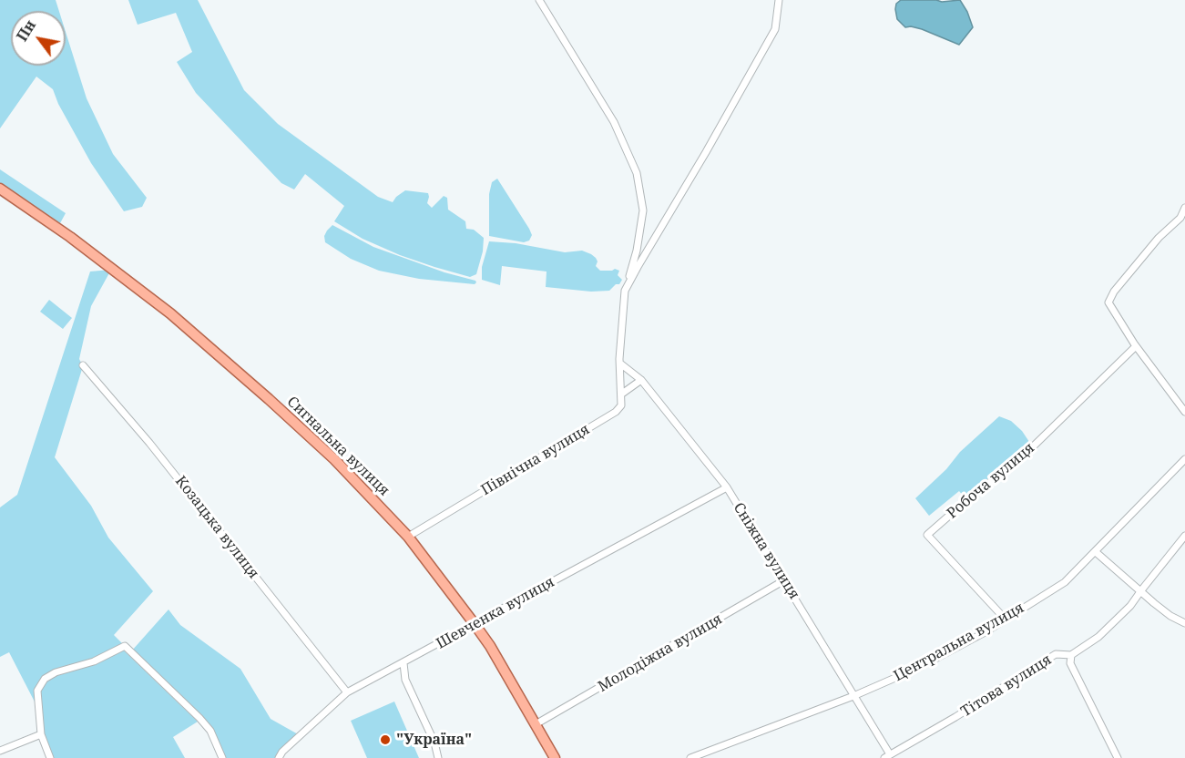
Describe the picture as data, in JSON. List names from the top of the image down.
{
  "streets": {
    "main road": ["Сигнальна вулиця"],
    "street": [
      "Північна вулиця",
      "Робоча вулиця",
      "Козацька вулиця",
      "Сніжна вулиця",
      "Шевченка вулиця",
      "Центральна вулиця",
      "Молодіжна вулиця",
      "Тітова вулиця"
    ]
  },
  "crossings": [
    ["Сигнальна вулиця", "Північна вулиця"],
    ["Сигнальна вулиця", "Шевченка вулиця"],
    ["Сигнальна вулиця", "Молодіжна вулиця"],
    ["Робоча вулиця", "Центральна вулиця"],
    ["Козацька вулиця", "Шевченка вулиця"],
    ["Сніжна вулиця", "Шевченка вулиця"],
    ["Сніжна вулиця", "Центральна вулиця"],
    ["Сніжна вулиця", "Молодіжна вулиця"],
    ["Сніжна вулиця", "Тітова вулиця"]
  ],
  "places": ["\"Україна\""],
  "north": "top left"
}
